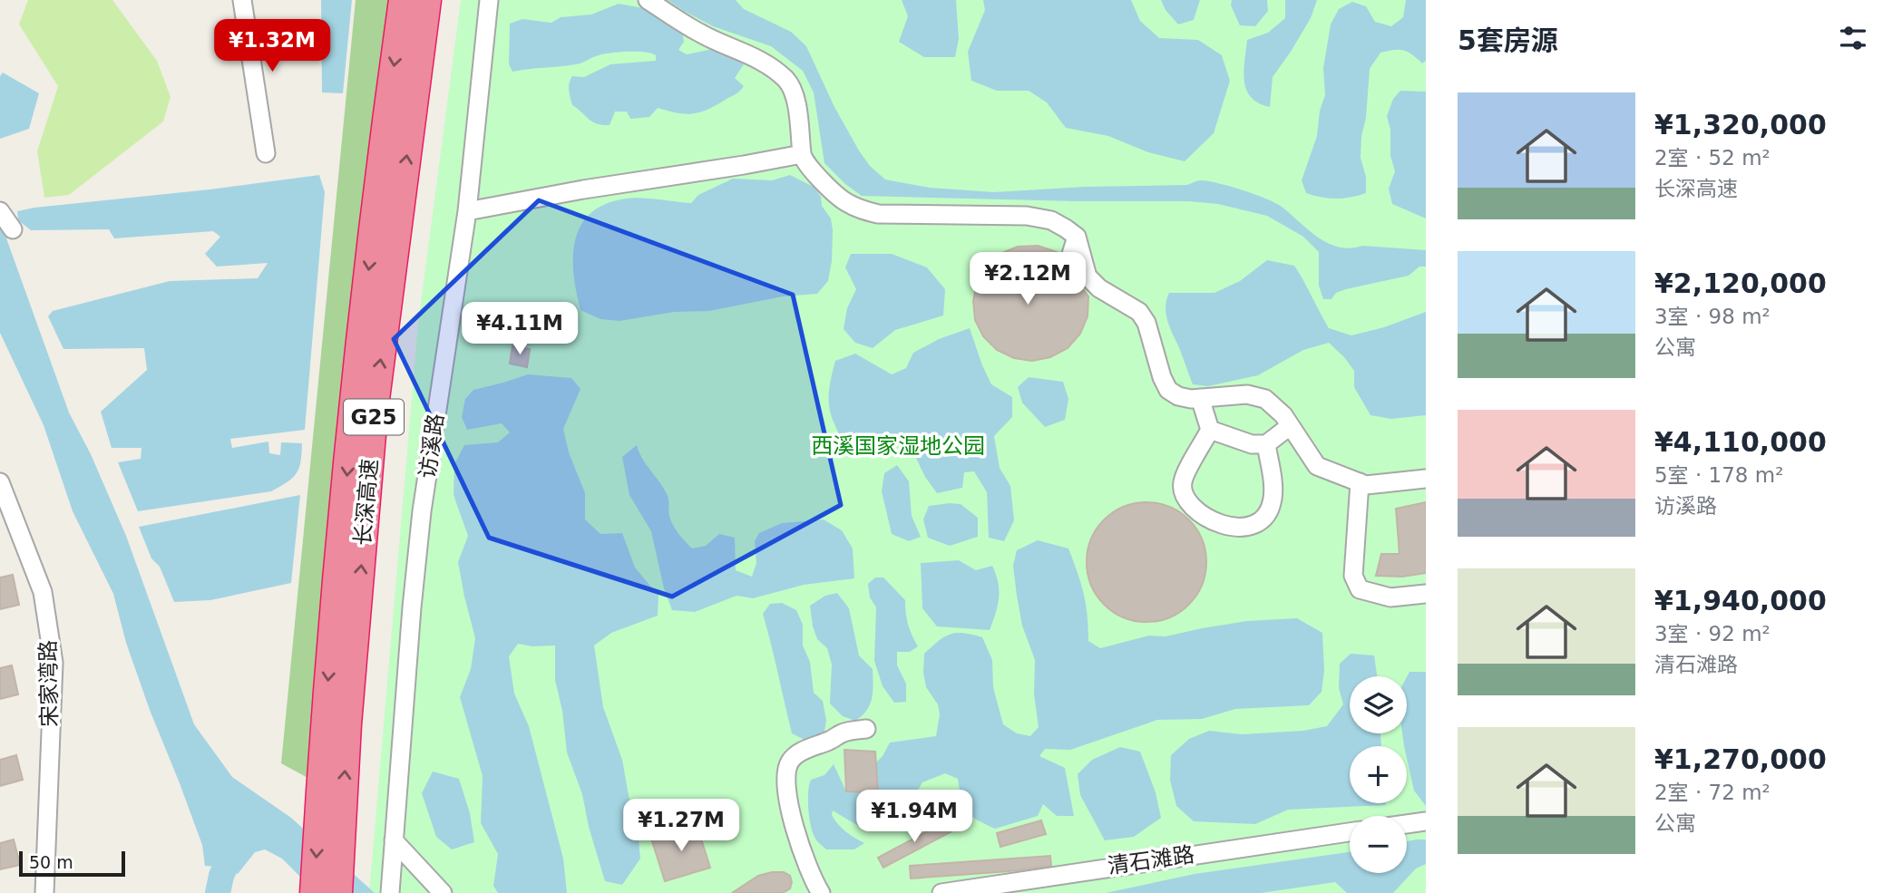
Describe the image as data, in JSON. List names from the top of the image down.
{
  "streets": {
    "highway": ["G25", "长深高速"],
    "street": ["访溪路", "宋家湾路", "清石滩路"]
  },
  "parks": ["西溪国家湿地公园"],
  "scale_bar": "50 m",
  "page": {
    "heading": "5套房源",
    "price": [
      "¥1.32M",
      "¥2.12M",
      "¥4.11M",
      "¥1.94M",
      "¥1.27M"
    ],
    "list": [
      {
        "name": "¥1,320,000",
        "note": "2室 · 52 m² · 长深高速"
      },
      {
        "name": "¥2,120,000",
        "note": "3室 · 98 m² · 公寓"
      },
      {
        "name": "¥4,110,000",
        "note": "5室 · 178 m² · 访溪路"
      },
      {
        "name": "¥1,940,000",
        "note": "3室 · 92 m² · 清石滩路"
      },
      {
        "name": "¥1,270,000",
        "note": "2室 · 72 m² · 公寓"
      }
    ],
    "map_buttons": ["+", "−"],
    "scale": "50 m"
  }
}
